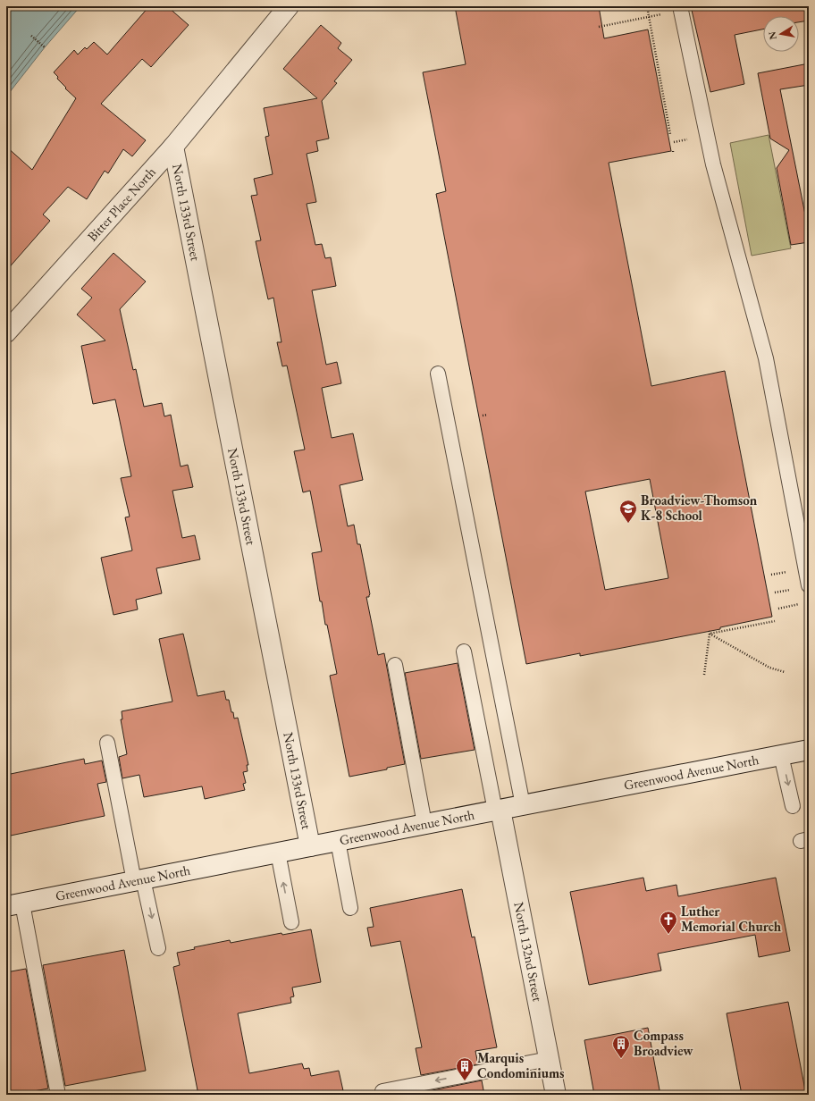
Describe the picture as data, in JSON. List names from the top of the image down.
{
  "streets": {
    "street": [
      "Bitter Place North",
      "North 133rd Street",
      "Greenwood Avenue North",
      "North 132nd Street"
    ]
  },
  "crossings": [
    ["Bitter Place North", "North 133rd Street"],
    ["North 133rd Street", "Greenwood Avenue North"],
    ["Greenwood Avenue North", "North 132nd Street"]
  ],
  "places": {
    "school or university": ["Broadview-Thomson K-8 School"],
    "church": ["Luther Memorial Church"],
    "building": ["Compass Broadview", "Marquis Condominiums"]
  },
  "north": "left"
}
